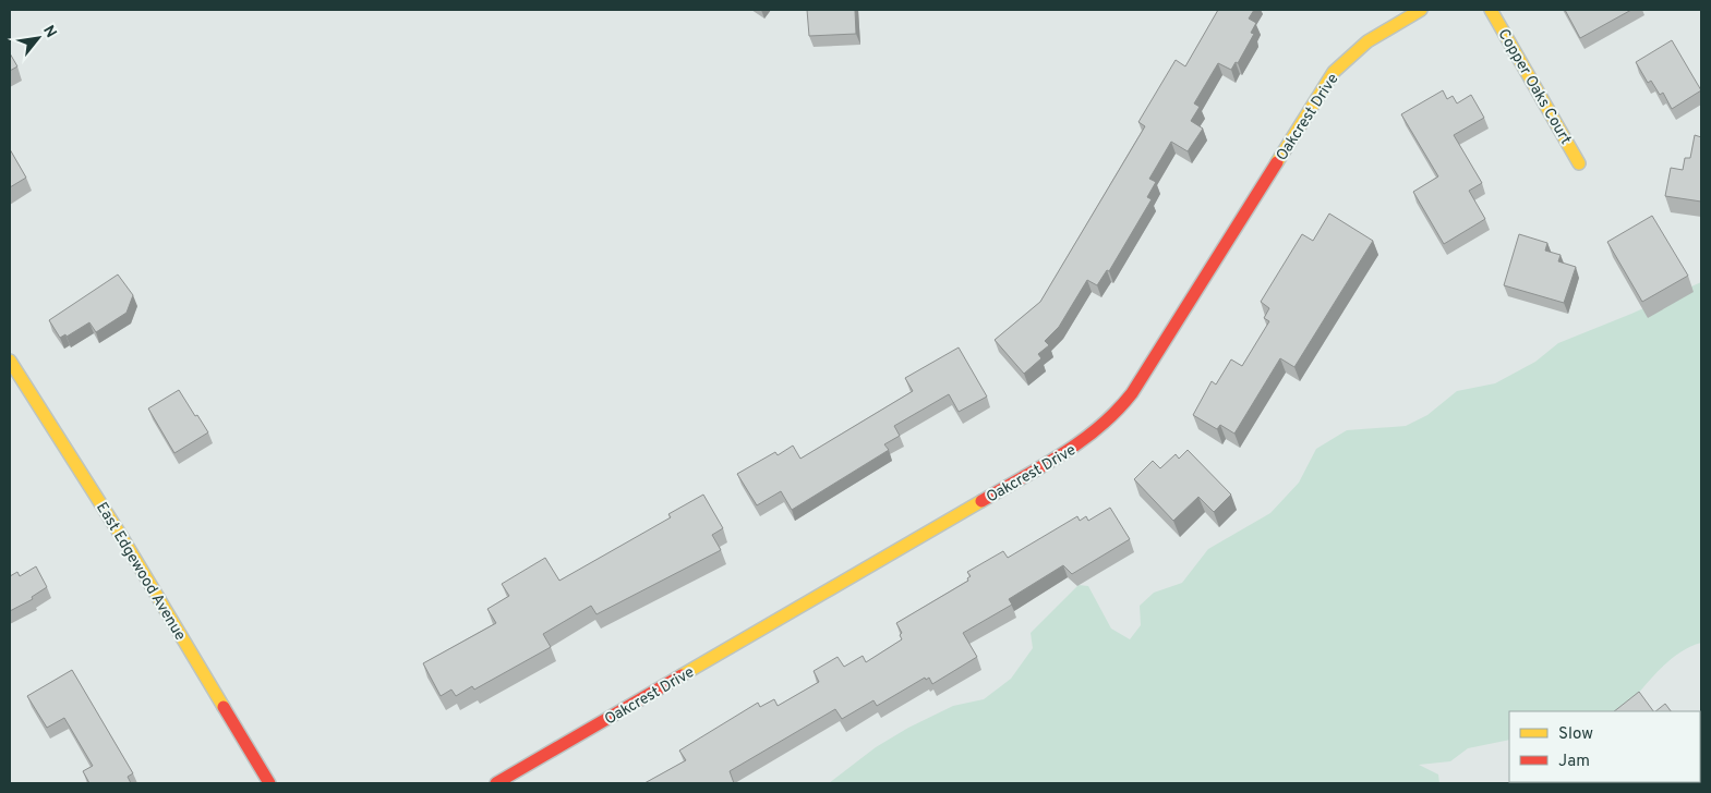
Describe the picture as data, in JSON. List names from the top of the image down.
{
  "streets": {
    "street": ["Copper Oaks Court", "Oakcrest Drive", "East Edgewood Avenue"]
  },
  "legend": ["Slow", "Jam"],
  "north": "top right"
}
